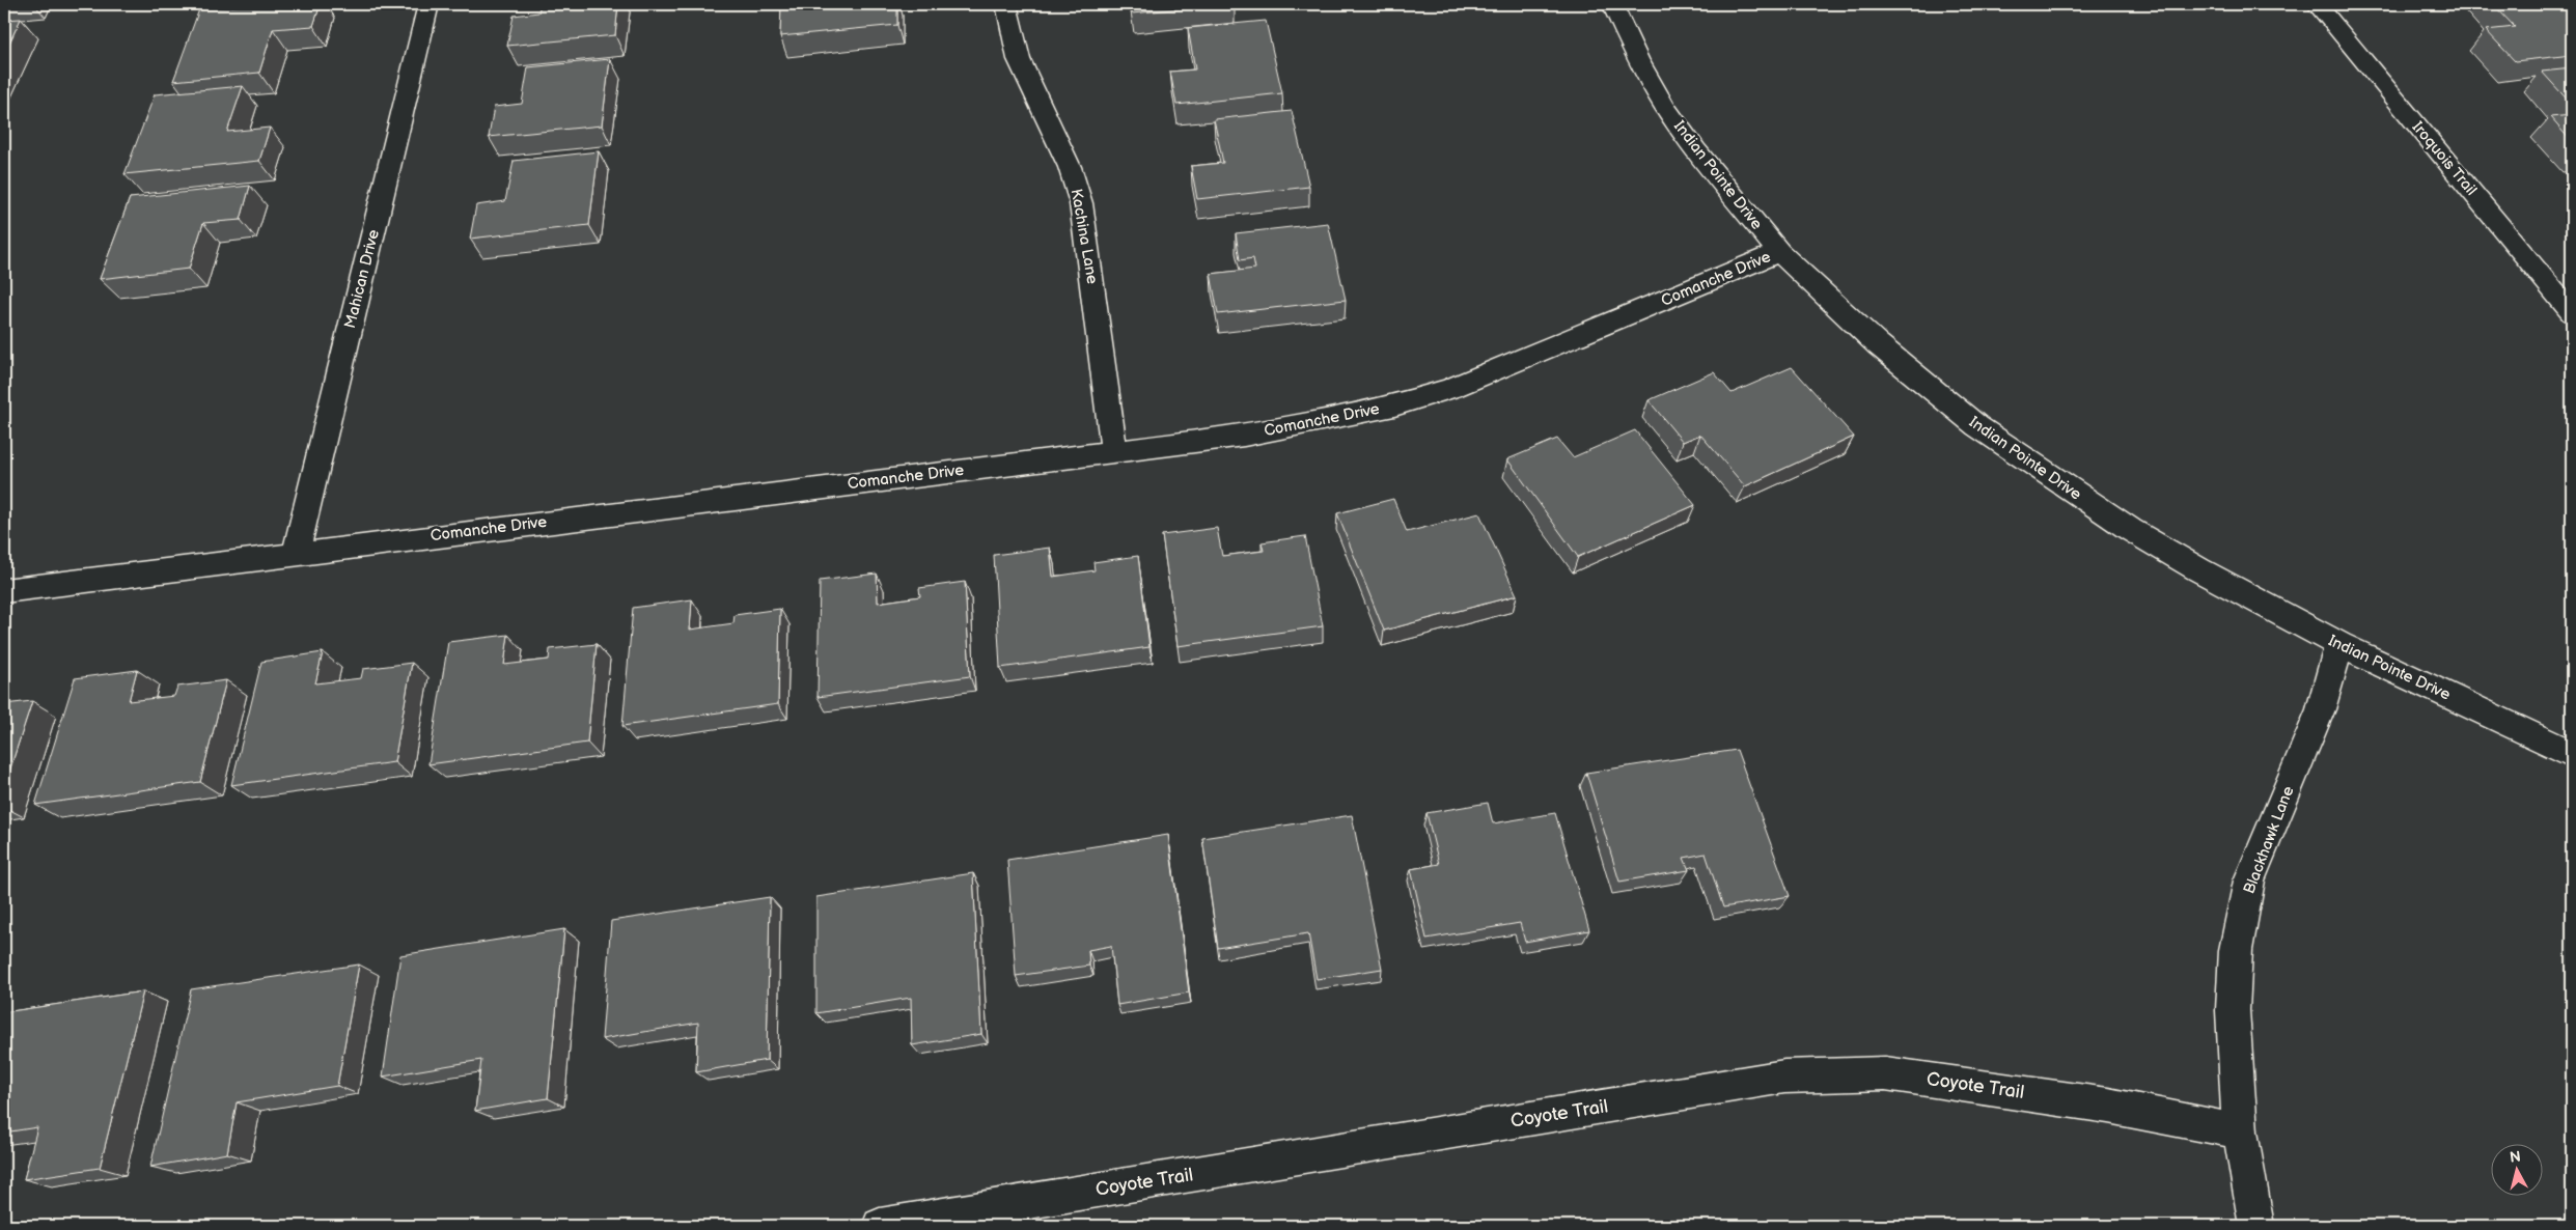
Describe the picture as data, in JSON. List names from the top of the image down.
{
  "streets": {
    "street": [
      "Iroquois Trail",
      "Indian Pointe Drive",
      "Kachina Lane",
      "Mahican Drive",
      "Comanche Drive",
      "Blackhawk Lane",
      "Coyote Trail"
    ]
  },
  "crossings": [
    ["Indian Pointe Drive", "Comanche Drive"],
    ["Indian Pointe Drive", "Blackhawk Lane"],
    ["Kachina Lane", "Comanche Drive"],
    ["Mahican Drive", "Comanche Drive"],
    ["Blackhawk Lane", "Coyote Trail"]
  ],
  "north": "top"
}
